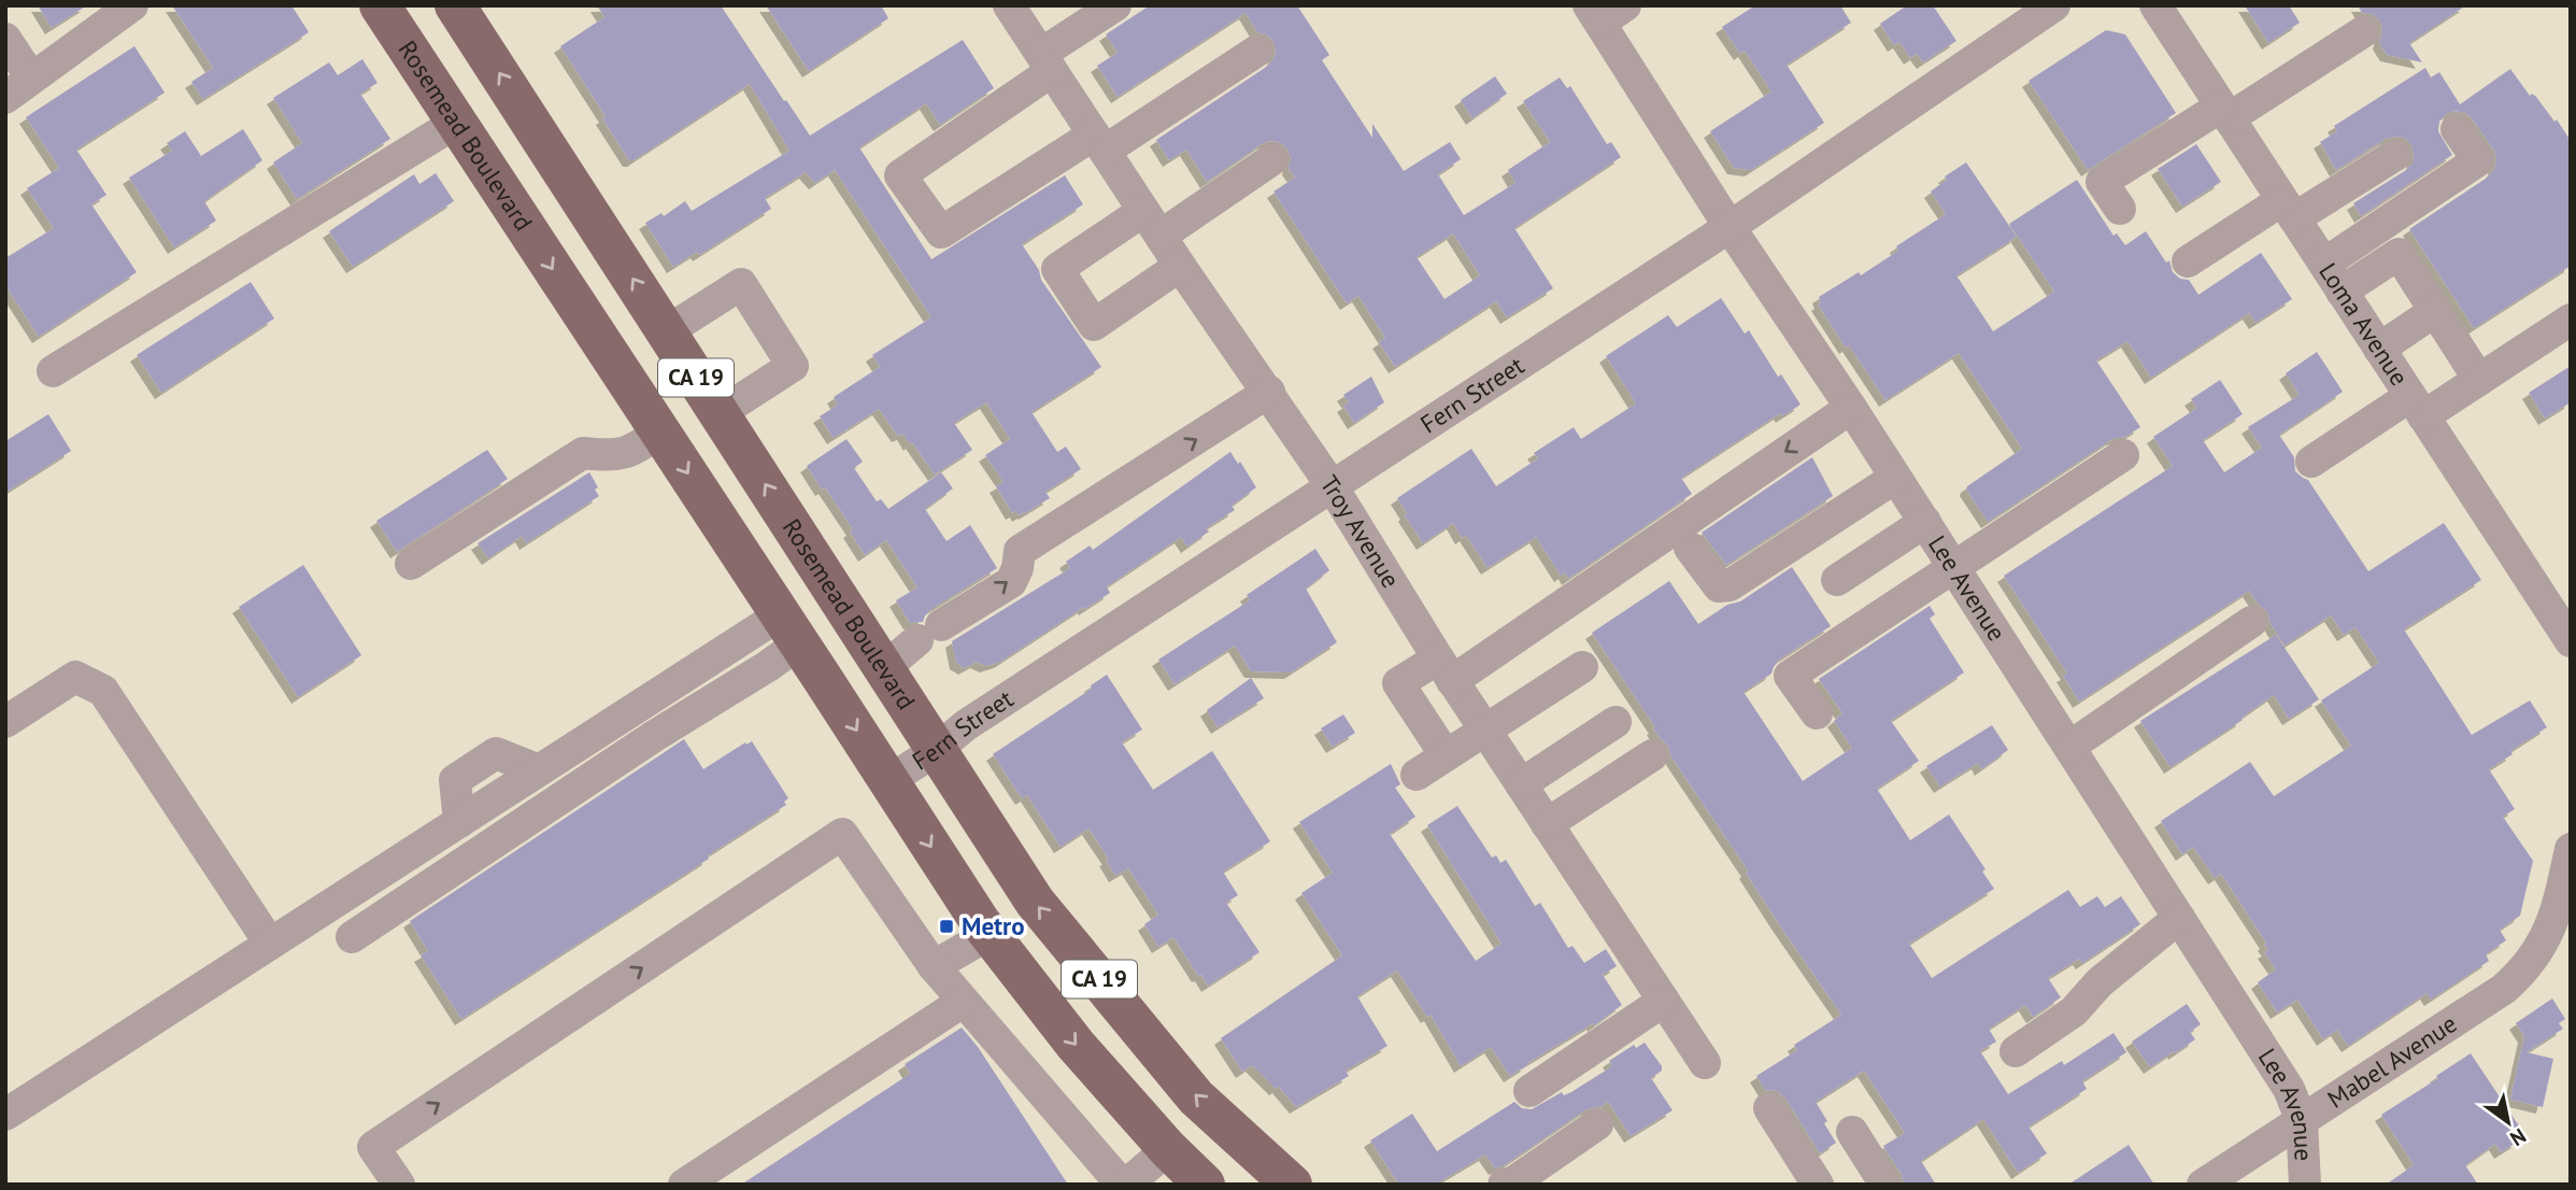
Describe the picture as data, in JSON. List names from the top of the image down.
{
  "streets": {
    "main road": ["Rosemead Boulevard", "CA 19"],
    "street": [
      "Loma Avenue",
      "Fern Street",
      "Troy Avenue",
      "Lee Avenue",
      "Mabel Avenue"
    ]
  },
  "crossings": [
    ["Rosemead Boulevard", "Fern Street"],
    ["Fern Street", "Troy Avenue"],
    ["Fern Street", "Lee Avenue"],
    ["Lee Avenue", "Mabel Avenue"]
  ],
  "places": {
    "transit": ["Metro"]
  },
  "north": "bottom right"
}
